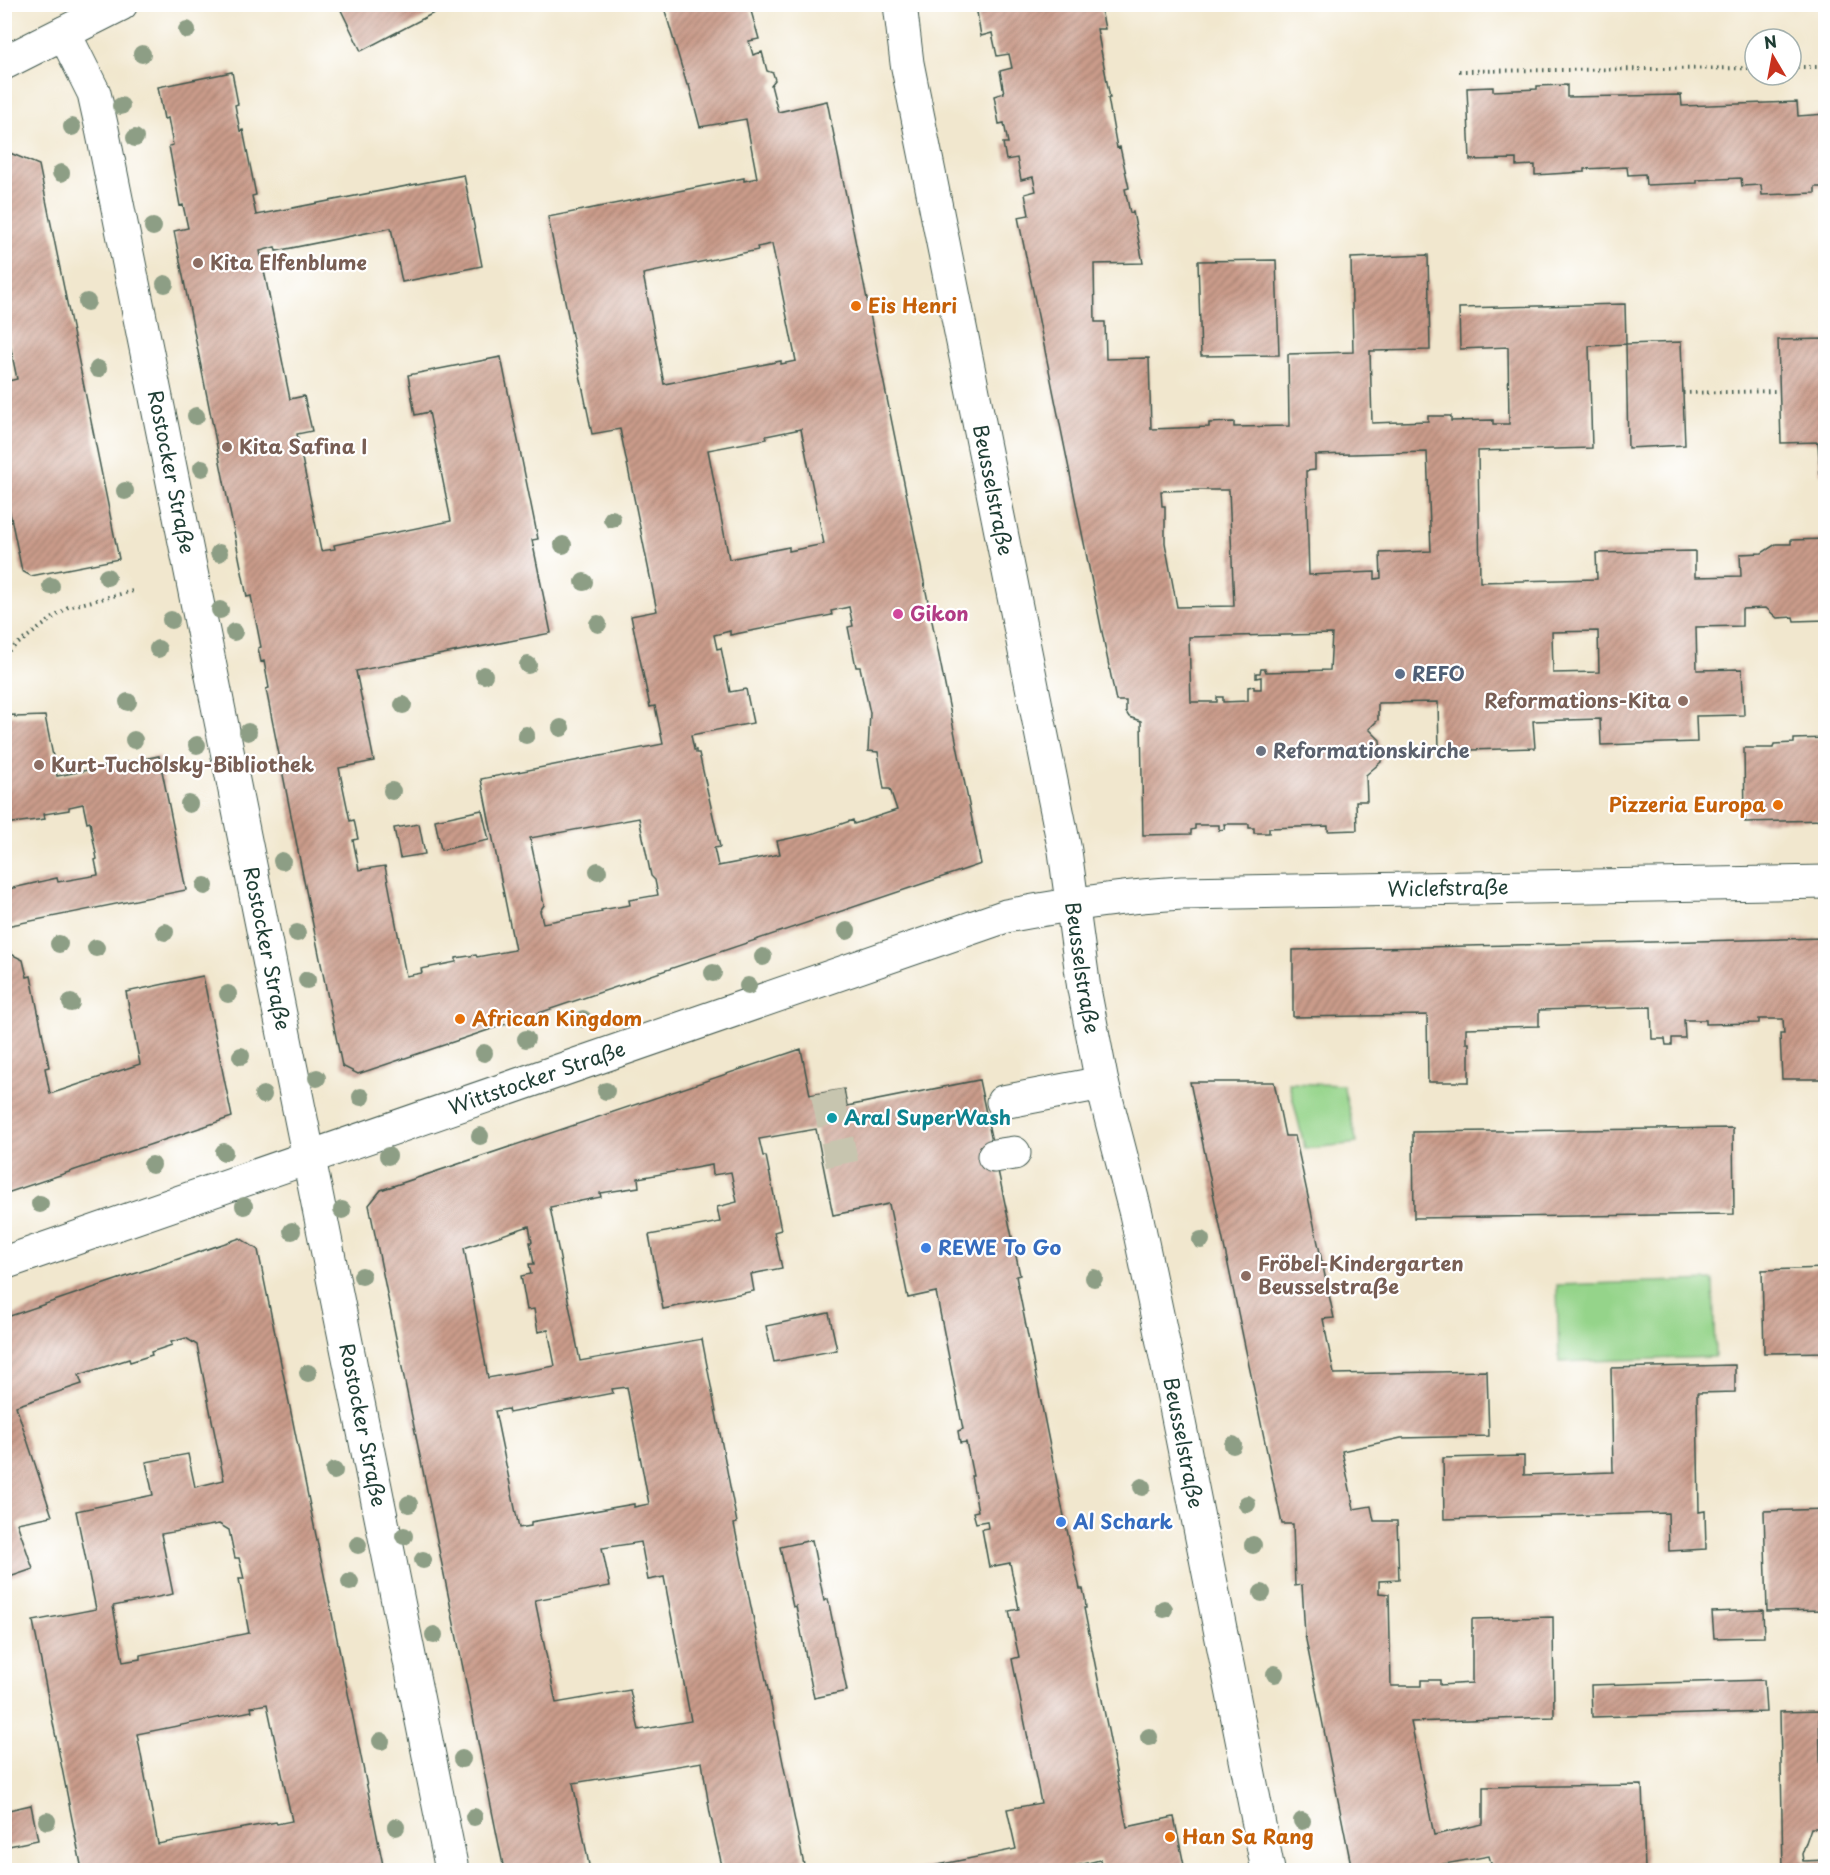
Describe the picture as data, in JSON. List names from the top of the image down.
{
  "streets": {
    "street": [
      "Rostocker Straße",
      "Beusselstraße",
      "Wiclefstraße",
      "Wittstocker Straße"
    ]
  },
  "crossings": [
    ["Rostocker Straße", "Wittstocker Straße"],
    ["Beusselstraße", "Wiclefstraße"],
    ["Beusselstraße", "Wittstocker Straße"],
    ["Wiclefstraße", "Wittstocker Straße"]
  ],
  "places": [
    "Kita Elfenblume",
    "Eis Henri",
    "Kita Safina I",
    "Gikon",
    "REFO",
    "Reformations-Kita",
    "Reformationskirche",
    "Kurt-Tucholsky-Bibliothek",
    "Pizzeria Europa",
    "African Kingdom",
    "Aral SuperWash",
    "REWE To Go",
    "Fröbel-Kindergarten Beusselstraße",
    "Al Schark",
    "Han Sa Rang"
  ],
  "north": "top"
}
